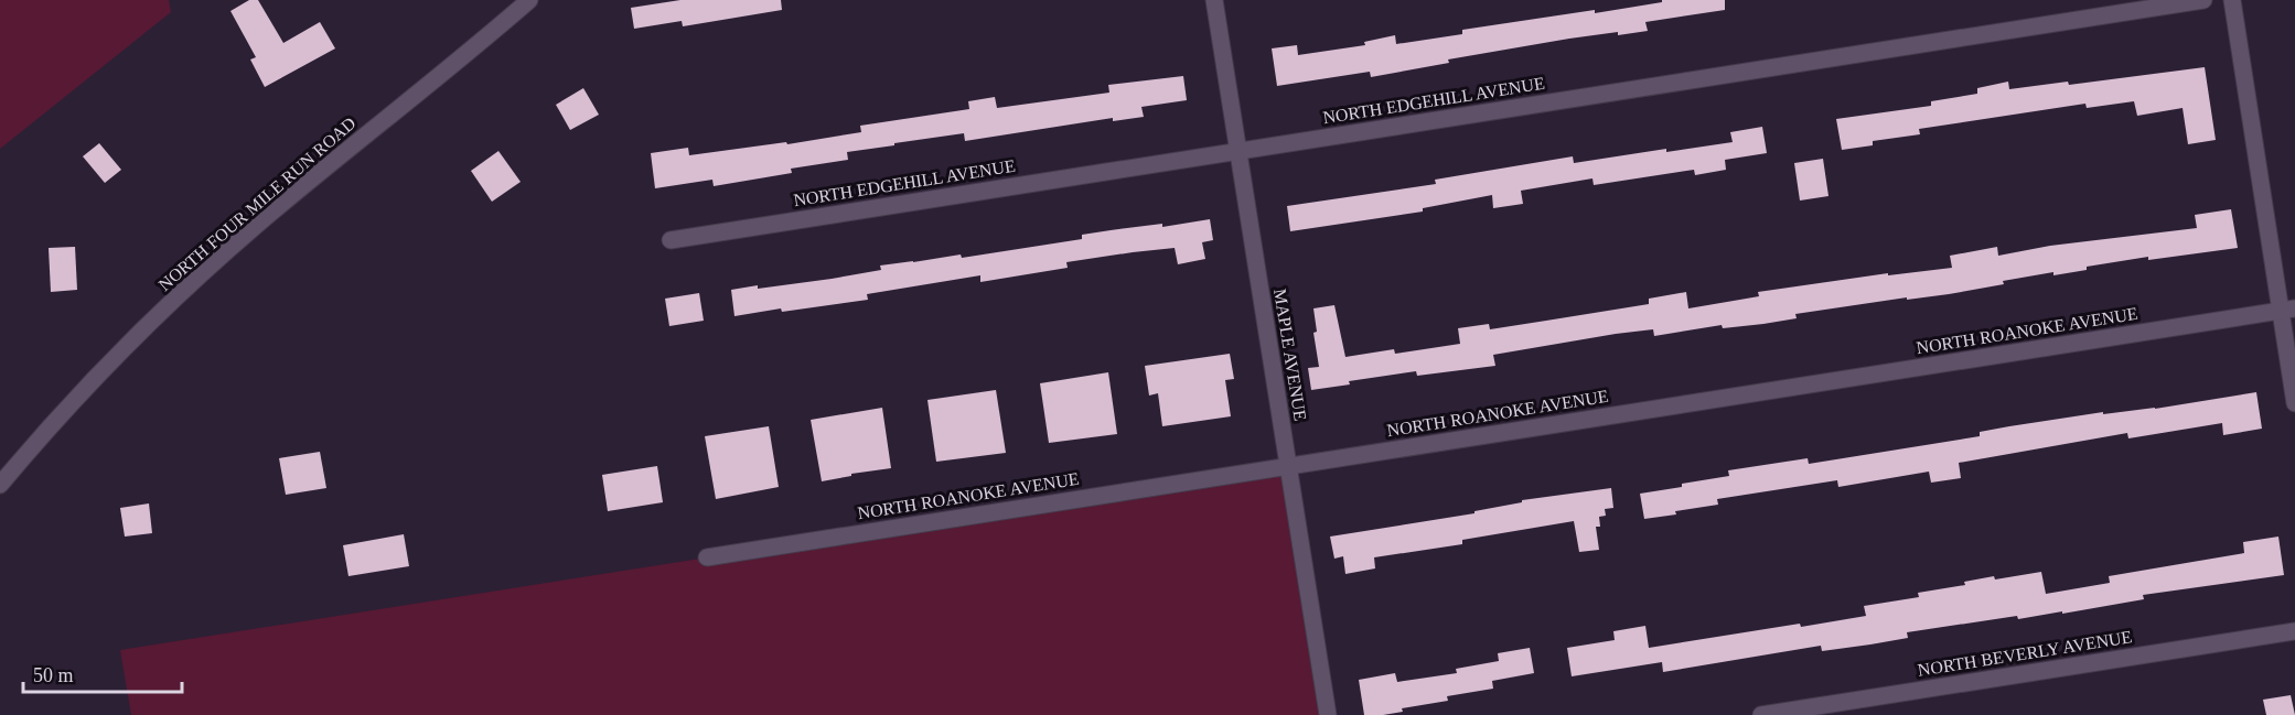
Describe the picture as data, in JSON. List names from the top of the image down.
{
  "streets": {
    "street": [
      "NORTH EDGEHILL AVENUE",
      "NORTH FOUR MILE RUN ROAD",
      "NORTH ROANOKE AVENUE",
      "MAPLE AVENUE",
      "NORTH BEVERLY AVENUE"
    ]
  },
  "crossings": [
    ["NORTH EDGEHILL AVENUE", "MAPLE AVENUE"],
    ["NORTH ROANOKE AVENUE", "MAPLE AVENUE"]
  ],
  "scale_bar": "50 m"
}
